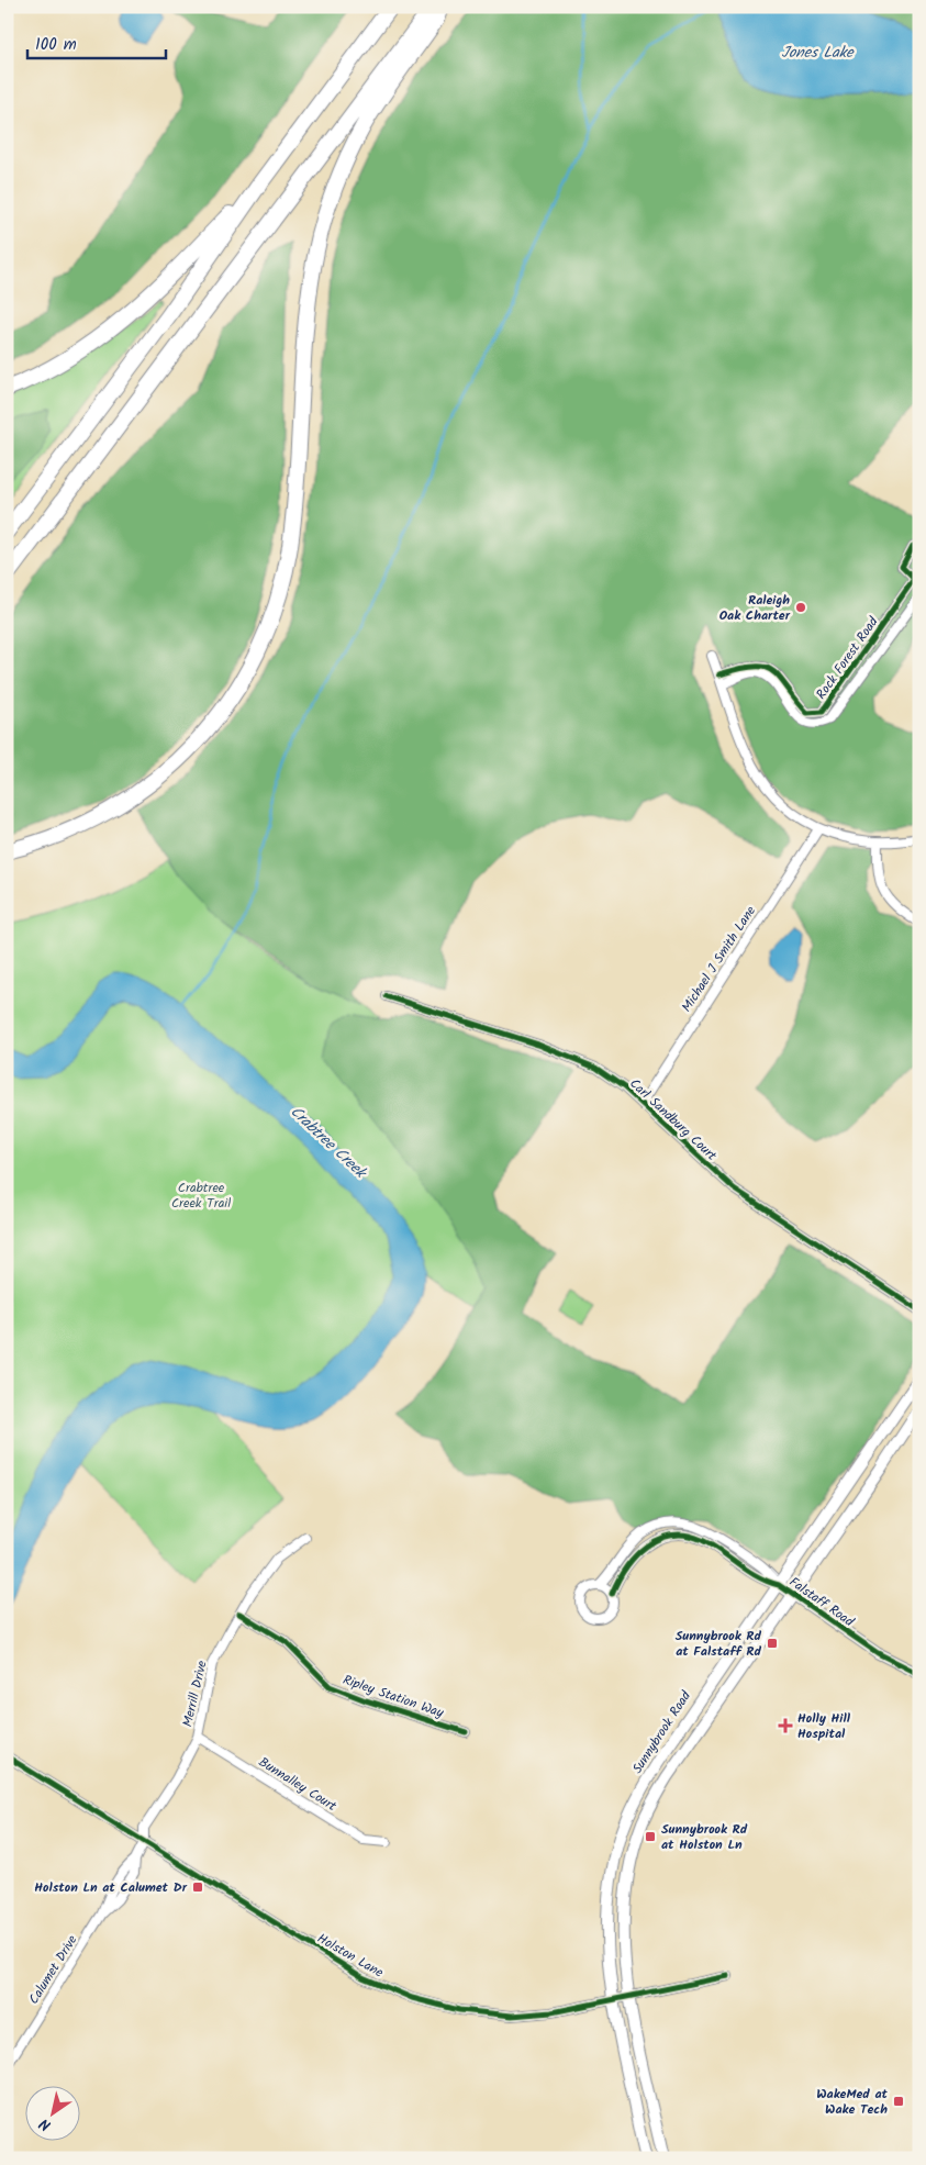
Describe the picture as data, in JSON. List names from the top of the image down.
{
  "streets": {
    "main road": ["Sunnybrook Road"],
    "street": [
      "Rock Forest Road",
      "Michael J Smith Lane",
      "Carl Sandburg Court",
      "Falstaff Road",
      "Merrill Drive",
      "Ripley Station Way",
      "Bunnalley Court",
      "Holston Lane",
      "Calumet Drive"
    ]
  },
  "crossings": [
    ["Michael J Smith Lane", "Carl Sandburg Court"],
    ["Falstaff Road", "Sunnybrook Road"],
    ["Merrill Drive", "Ripley Station Way"],
    ["Merrill Drive", "Bunnalley Court"],
    ["Merrill Drive", "Holston Lane"],
    ["Merrill Drive", "Calumet Drive"],
    ["Sunnybrook Road", "Holston Lane"],
    ["Holston Lane", "Calumet Drive"]
  ],
  "water": ["Jones Lake", "Crabtree Creek"],
  "parks": ["Crabtree Creek Trail"],
  "places": {
    "other": ["Raleigh Oak Charter"],
    "transit": [
      "Sunnybrook Rd at Falstaff Rd",
      "Sunnybrook Rd at Holston Ln",
      "Holston Ln at Calumet Dr",
      "WakeMed at Wake Tech"
    ],
    "health": ["Holly Hill Hospital"]
  },
  "scale_bar": "100 m",
  "north": "bottom left"
}
